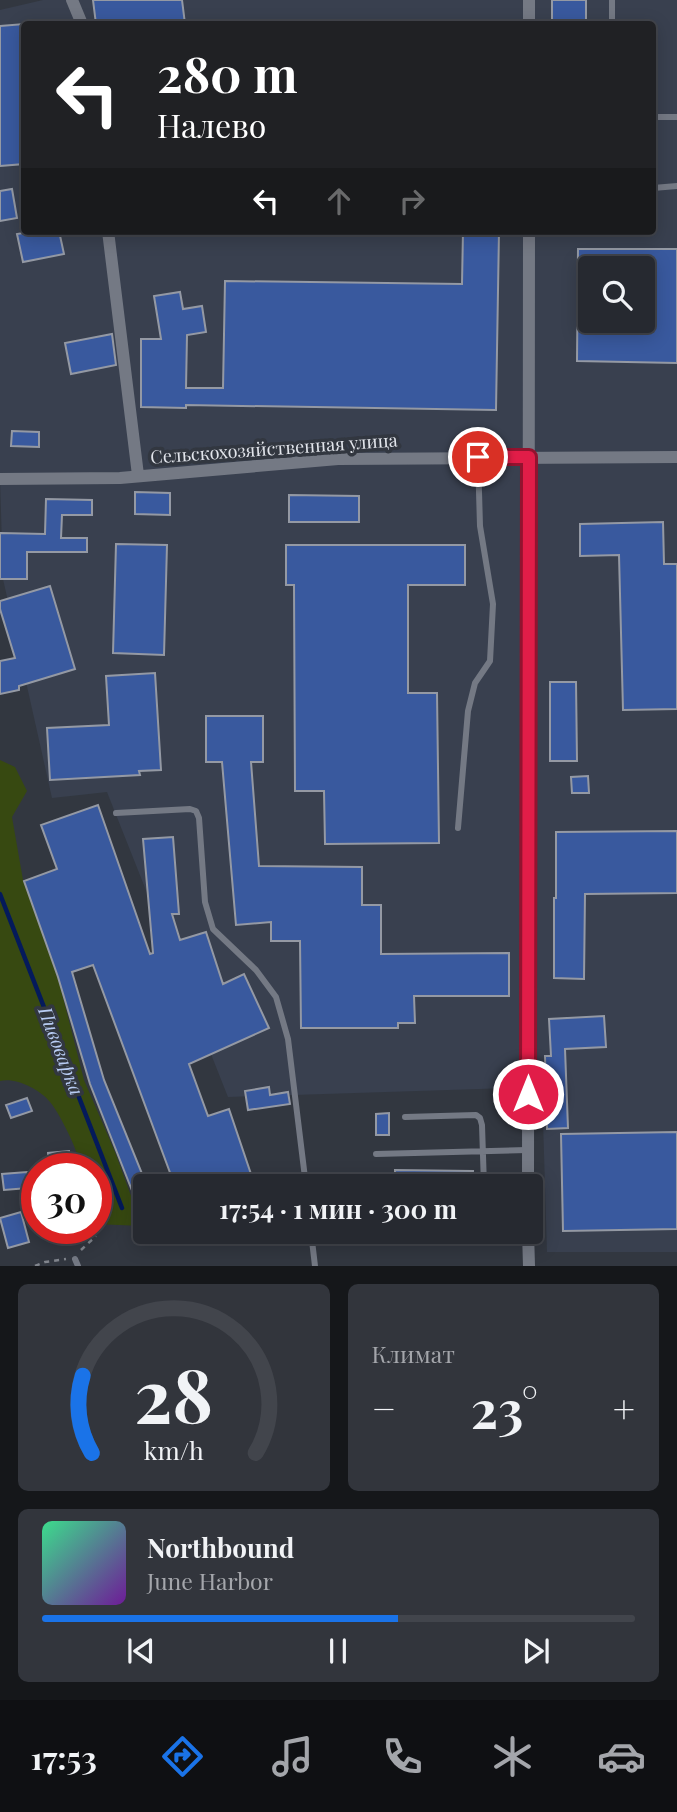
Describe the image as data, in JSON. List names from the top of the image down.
{
  "streets": {
    "street": ["Сельскохозяйственная улица"]
  },
  "water": ["Пивоварка"],
  "page": {
    "turn": ["280 m", "Налево"],
    "limit": "30",
    "trip": "17:54 · 1 мин · 300 m",
    "tile": "Климат",
    "heat": ["−", "23°", "+"],
    "song": ["Northbound", "June Harbor"],
    "tabs": "17:53",
    "gauge": ["28", "km/h"]
  }
}
